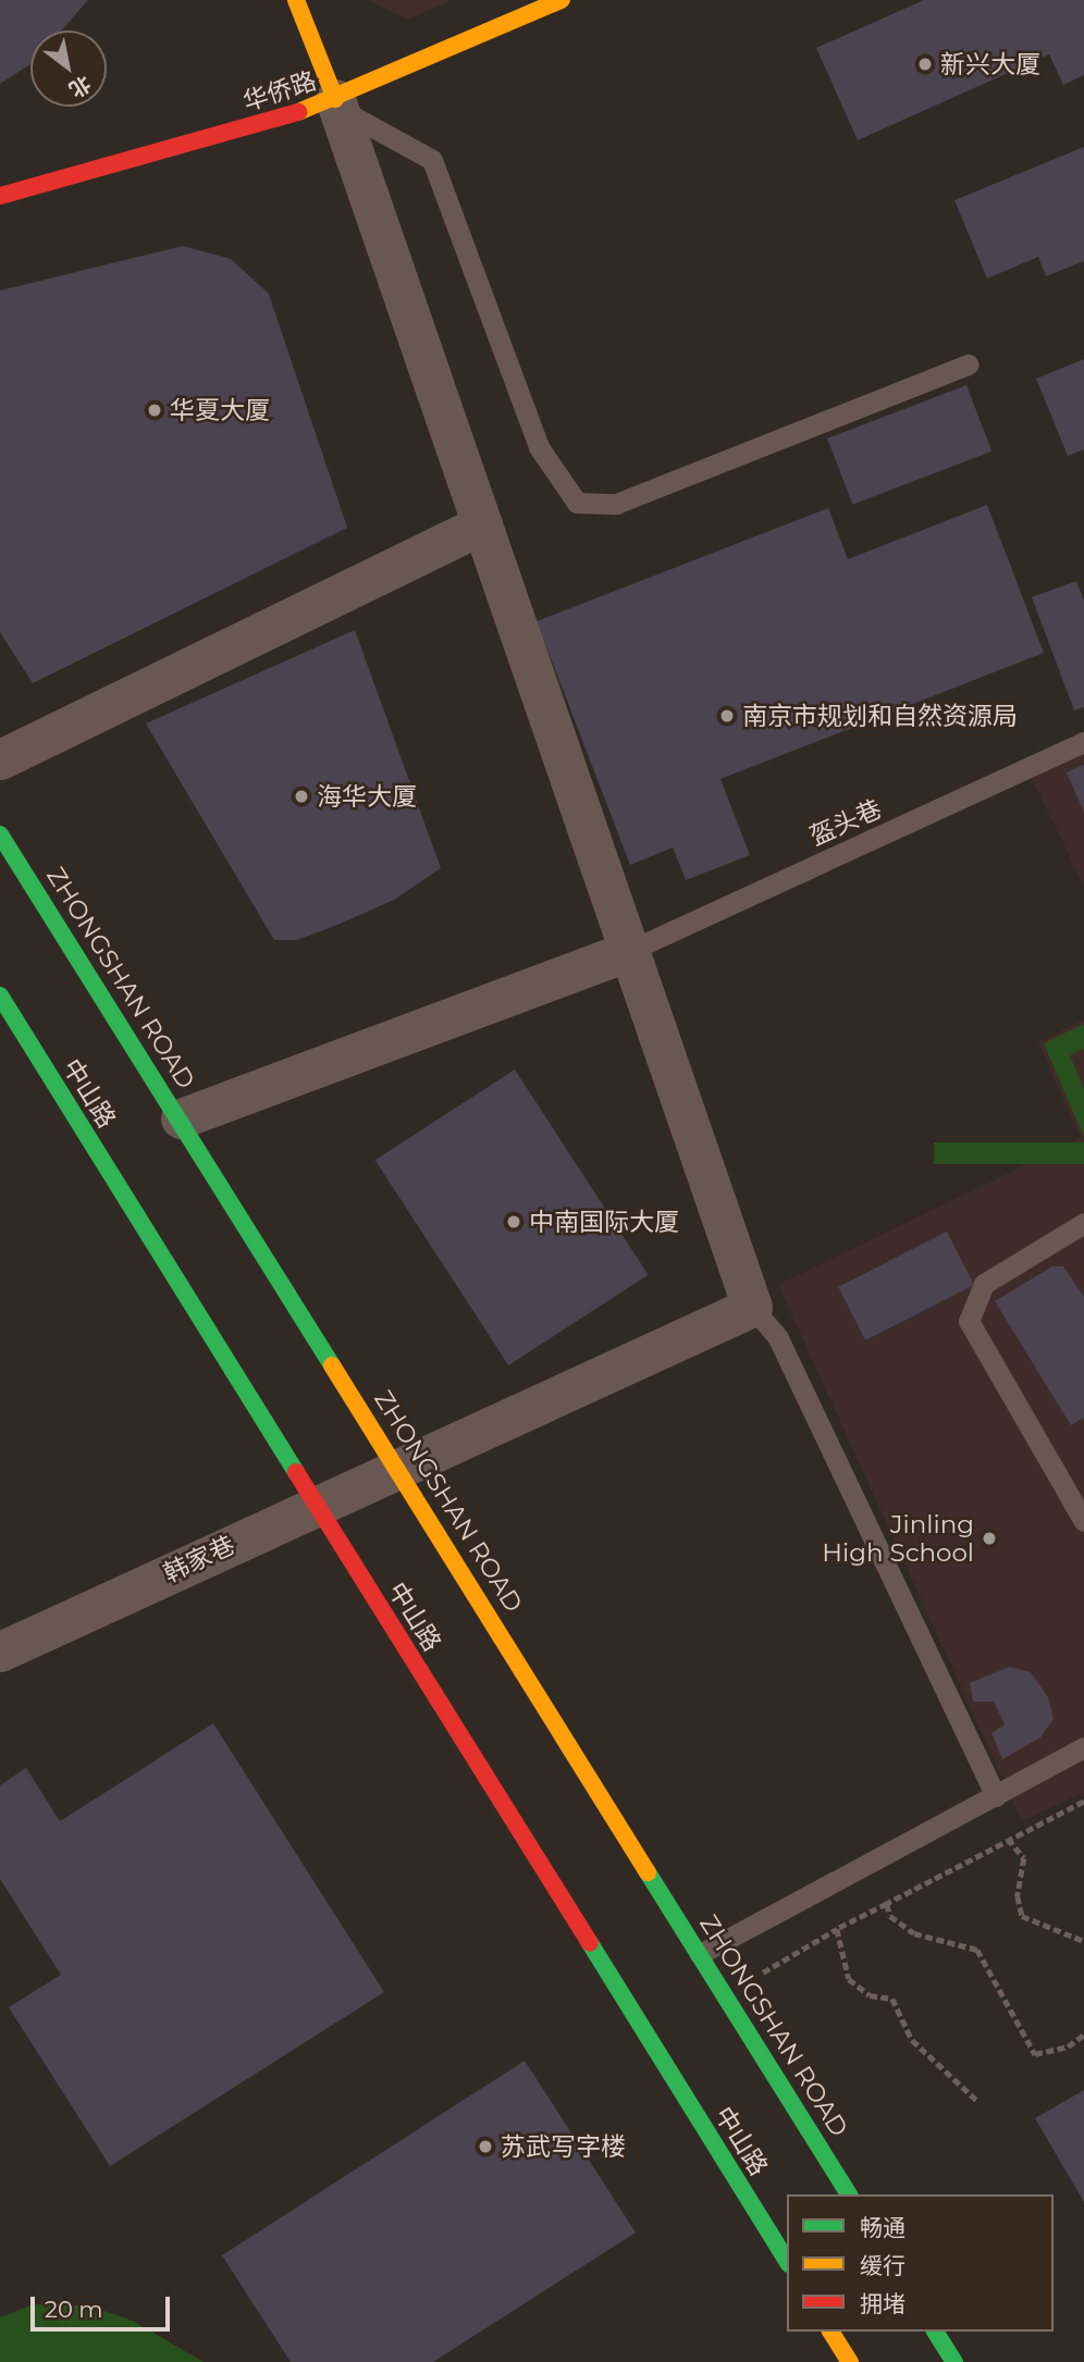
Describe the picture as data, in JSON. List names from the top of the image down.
{
  "streets": {
    "main road": ["华侨路", "ZHONGSHAN ROAD"],
    "street": ["韩家巷"],
    "lane": ["盔头巷"]
  },
  "crossings": [
    ["ZHONGSHAN ROAD", "韩家巷"]
  ],
  "places": [
    "新兴大厦",
    "华夏大厦",
    "南京市规划和自然资源局",
    "海华大厦",
    "中南国际大厦",
    "Jinling High School",
    "苏武写字楼"
  ],
  "legend": ["畅通", "缓行", "拥堵"],
  "scale_bar": "20 m",
  "north": "bottom right"
}
